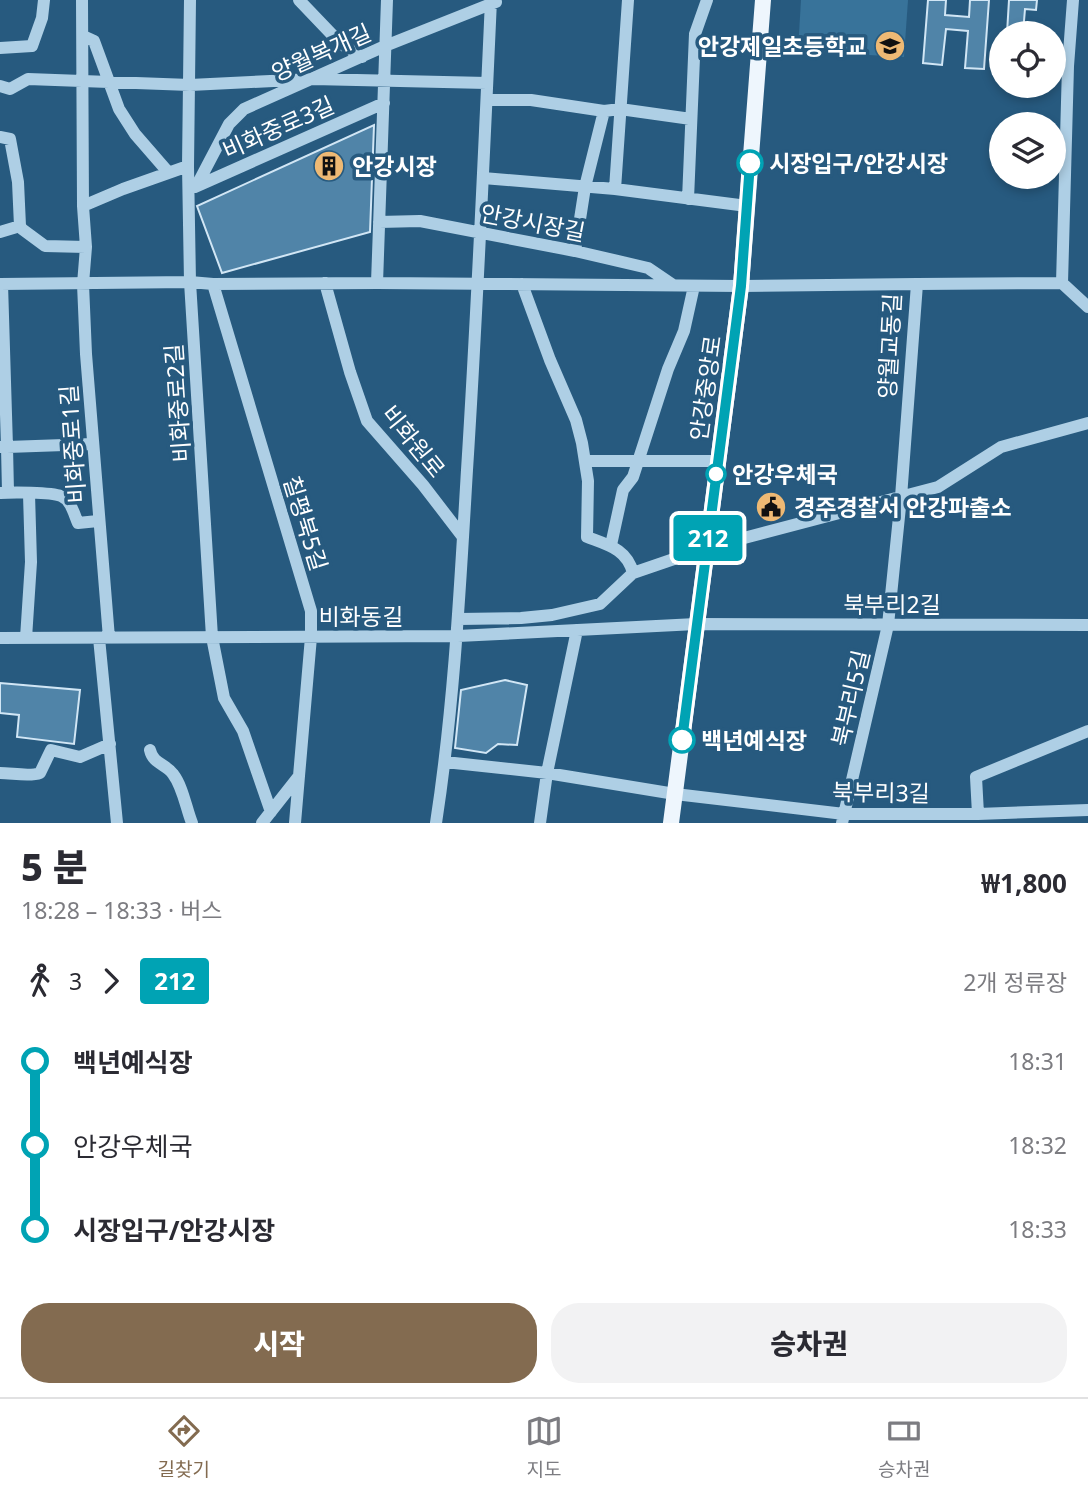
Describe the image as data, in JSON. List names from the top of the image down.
{
  "streets": {
    "main road": ["안강중앙로"],
    "street": [
      "양월복개길",
      "비화중로3길",
      "안강시장길",
      "양월교동길",
      "비화중로2길",
      "비화원로",
      "비화중로1길",
      "칠평북5길",
      "북부리2길",
      "비화동길",
      "북부리5길",
      "북부리3길"
    ]
  },
  "crossings": [
    ["양월복개길", "비화중로3길"],
    ["양월복개길", "비화중로2길"],
    ["양월복개길", "비화원로"],
    ["비화중로3길", "비화중로2길"],
    ["비화중로3길", "비화원로"],
    ["안강시장길", "비화원로"],
    ["양월교동길", "안강중앙로"],
    ["양월교동길", "북부리5길"],
    ["안강중앙로", "북부리2길"],
    ["안강중앙로", "비화동길"],
    ["안강중앙로", "북부리3길"],
    ["비화중로2길", "비화동길"],
    ["비화원로", "비화동길"],
    ["비화중로1길", "비화동길"],
    ["칠평북5길", "비화동길"],
    ["북부리2길", "비화동길"],
    ["북부리2길", "북부리5길"],
    ["북부리5길", "북부리3길"]
  ],
  "places": {
    "school or university": ["안강제일초등학교"],
    "other": ["시장입구/안강시장", "안강우체국", "백년예식장"],
    "building": ["안강시장"],
    "public building": ["경주경찰서 안강파출소"]
  },
  "lines": ["bus line 212"],
  "page": {
    "on_map": "212",
    "heading": ["5 분", "18:28 – 18:33 · 버스", "₩1,800"],
    "legs": ["3", "212", "2개 정류장"],
    "list": [
      {
        "name": "백년예식장",
        "value": "18:31"
      },
      {
        "name": "안강우체국",
        "value": "18:32"
      },
      {
        "name": "시장입구/안강시장",
        "value": "18:33"
      }
    ],
    "buttons": ["시작", "승차권"],
    "tabs": ["길찾기", "지도", "승차권"]
  }
}
